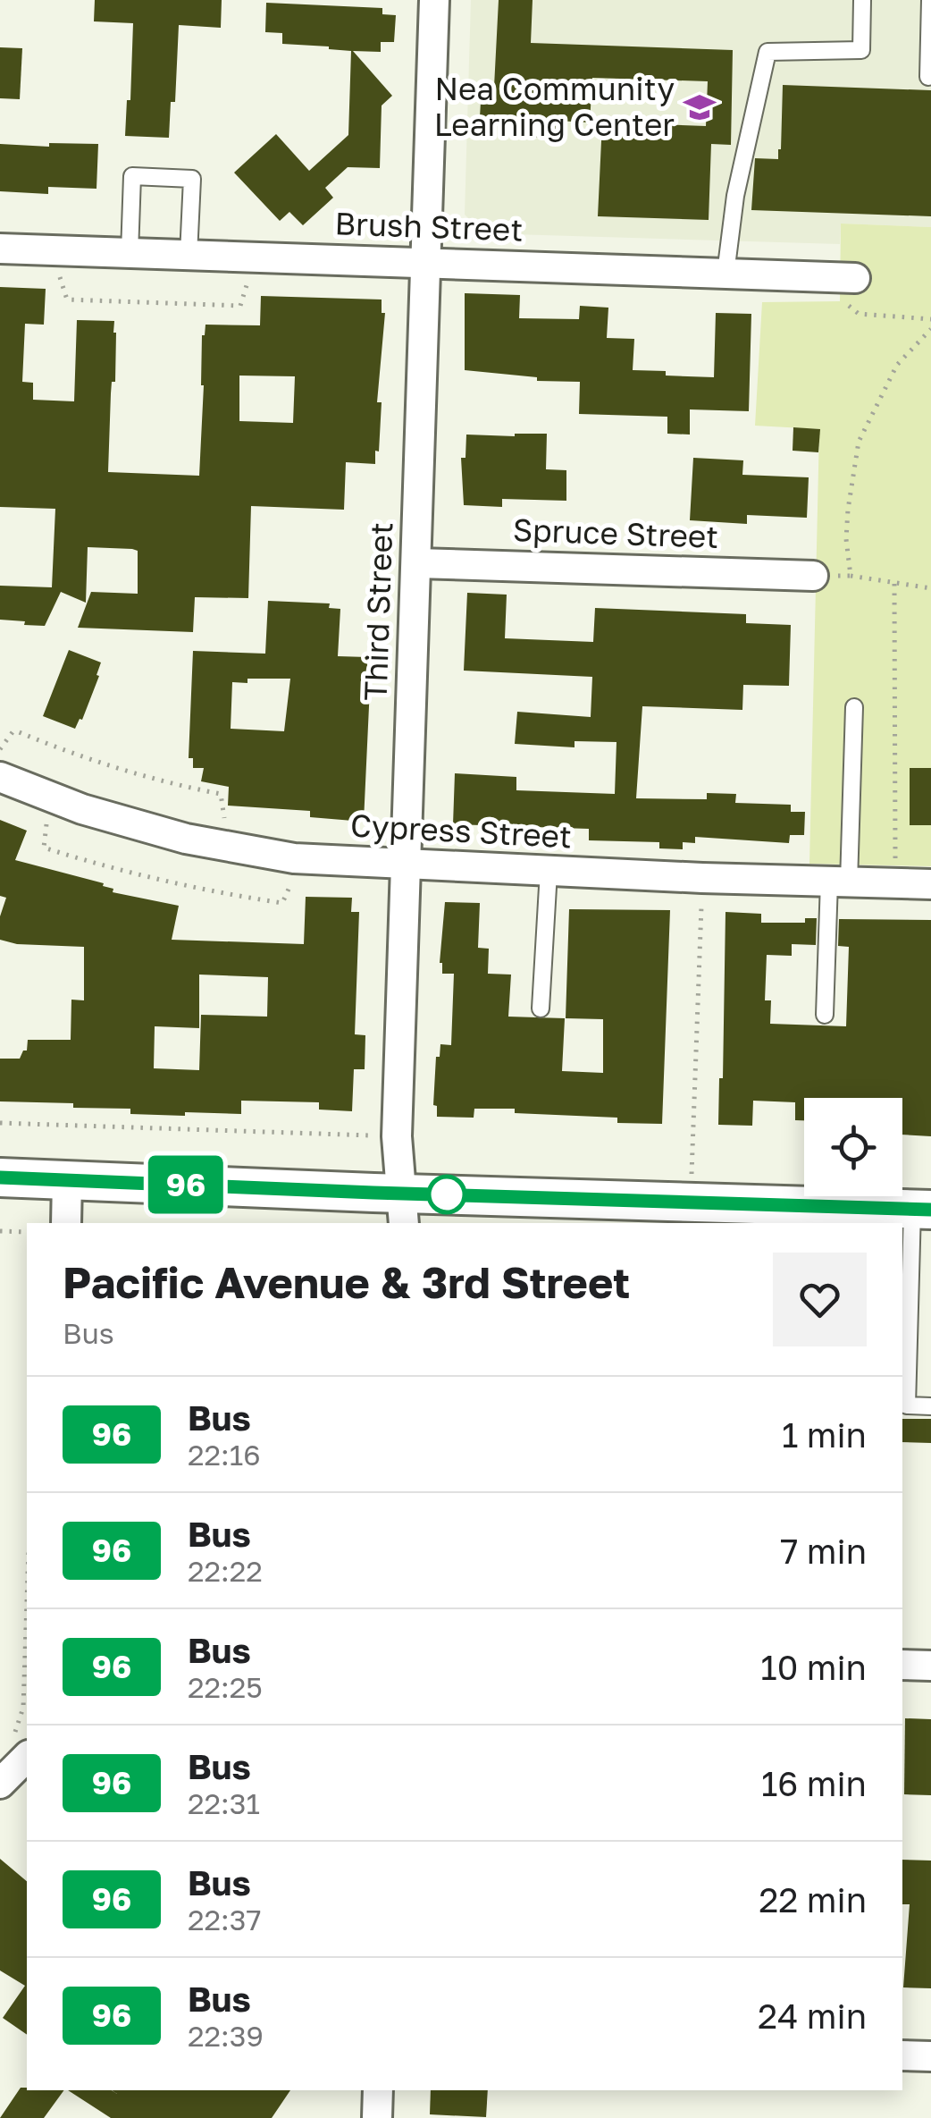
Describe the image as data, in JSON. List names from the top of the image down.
{
  "streets": {
    "street": [
      "Brush Street",
      "Spruce Street",
      "Third Street",
      "Cypress Street"
    ]
  },
  "crossings": [
    ["Brush Street", "Third Street"],
    ["Spruce Street", "Third Street"],
    ["Third Street", "Cypress Street"]
  ],
  "places": {
    "school or university": ["Nea Community Learning Center"]
  },
  "lines": ["bus line 96"],
  "page": {
    "on_map": "96",
    "heading": ["Pacific Avenue & 3rd Street", "Bus"],
    "list": [
      {
        "mark": "96",
        "name": "Bus",
        "note": "22:16",
        "value": "1 min"
      },
      {
        "mark": "96",
        "name": "Bus",
        "note": "22:22",
        "value": "7 min"
      },
      {
        "mark": "96",
        "name": "Bus",
        "note": "22:25",
        "value": "10 min"
      },
      {
        "mark": "96",
        "name": "Bus",
        "note": "22:31",
        "value": "16 min"
      },
      {
        "mark": "96",
        "name": "Bus",
        "note": "22:37",
        "value": "22 min"
      },
      {
        "mark": "96",
        "name": "Bus",
        "note": "22:39",
        "value": "24 min"
      }
    ]
  }
}
